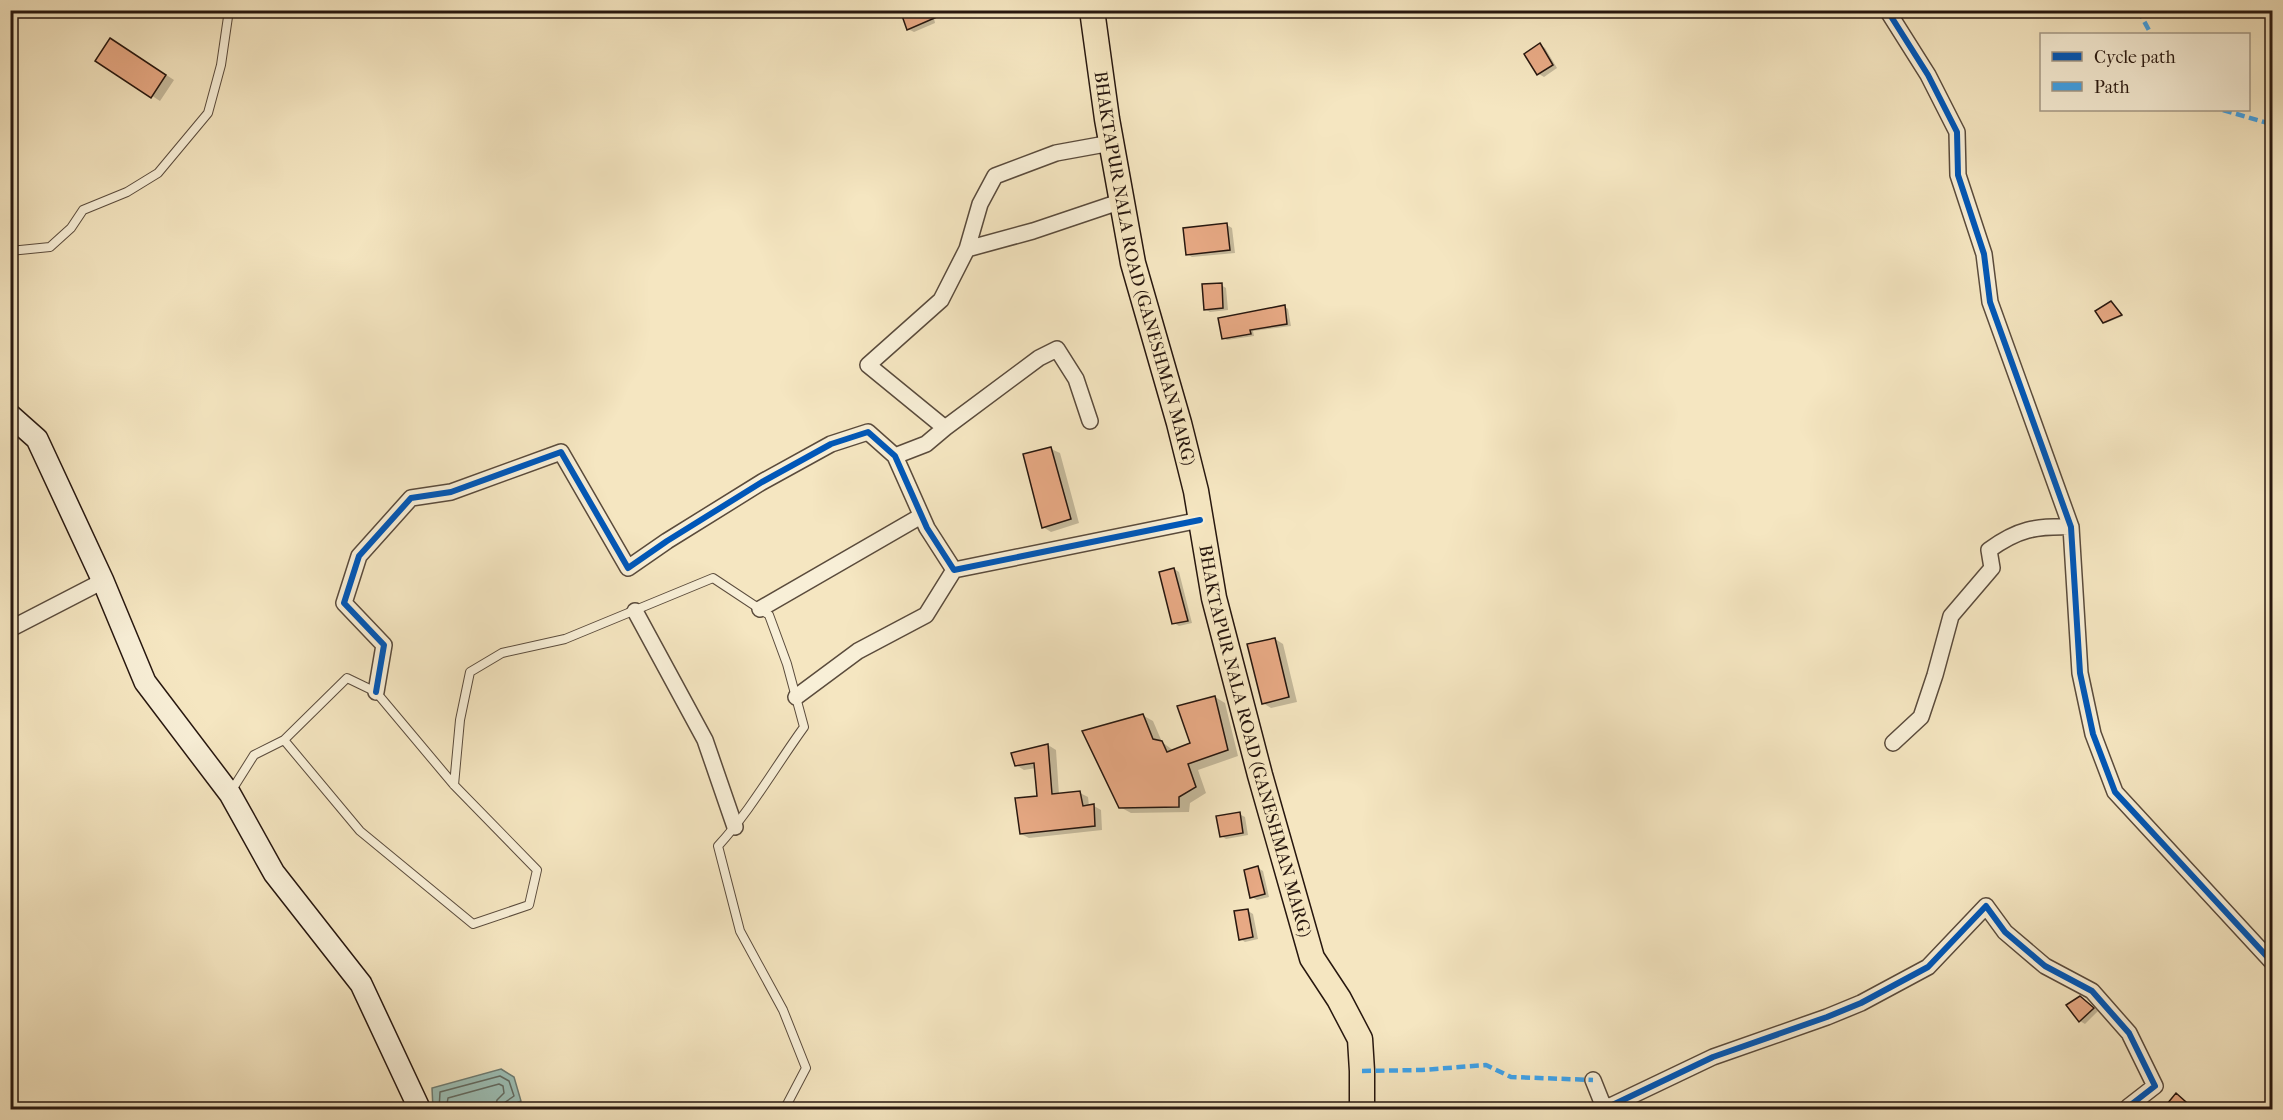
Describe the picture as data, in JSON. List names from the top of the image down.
{
  "streets": {
    "main road": ["BHAKTAPUR NALA ROAD (GANESHMAN MARG)"]
  },
  "legend": ["Cycle path", "Path"]
}
